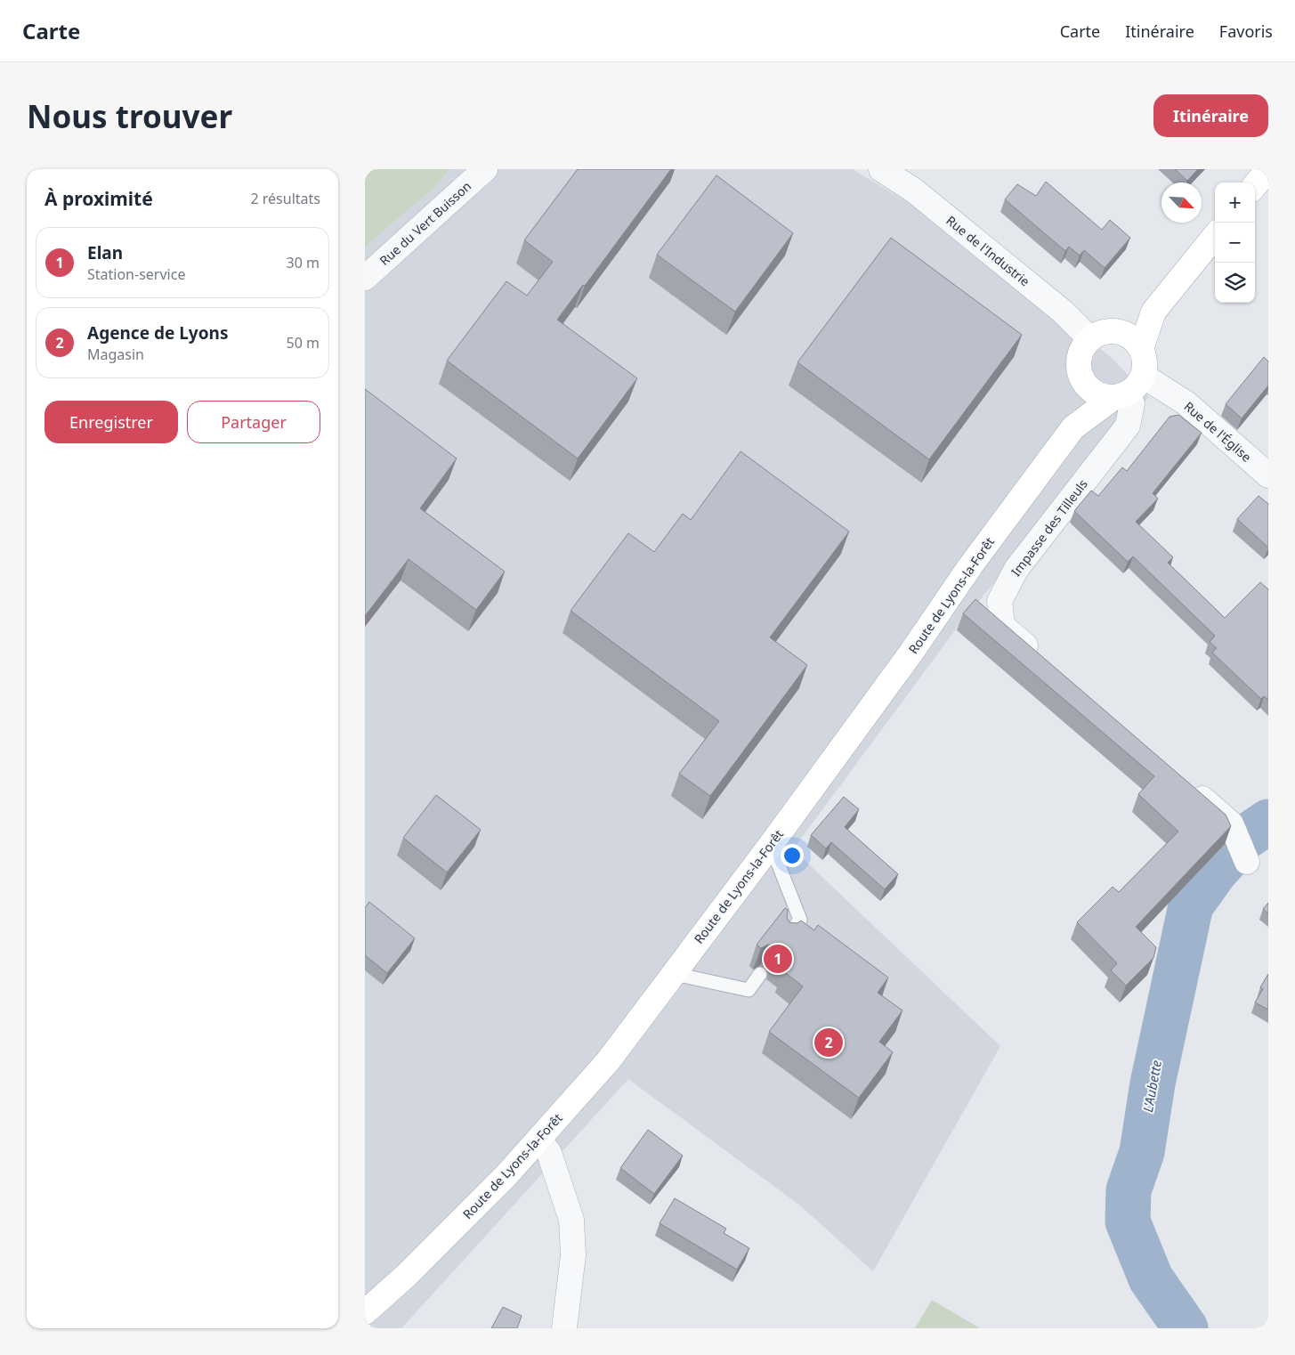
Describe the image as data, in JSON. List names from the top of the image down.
{
  "streets": {
    "main road": ["Route de Lyons-la-Forêt"],
    "street": [
      "Rue du Vert Buisson",
      "Rue de l'Industrie",
      "Rue de l'Église",
      "Impasse des Tilleuls"
    ]
  },
  "crossings": [
    ["Rue de l'Industrie", "Rue de l'Église"],
    ["Rue de l'Industrie", "Impasse des Tilleuls"],
    ["Rue de l'Industrie", "Route de Lyons-la-Forêt"],
    ["Rue de l'Église", "Impasse des Tilleuls"],
    ["Rue de l'Église", "Route de Lyons-la-Forêt"],
    ["Impasse des Tilleuls", "Route de Lyons-la-Forêt"]
  ],
  "water": ["L'Aubette"],
  "north": "bottom right",
  "page": {
    "header": "Carte",
    "nav": ["Carte", "Itinéraire", "Favoris"],
    "buttons": [
      "Itinéraire",
      ["Enregistrer", "Partager"]
    ],
    "title": "Nous trouver",
    "heading": ["À proximité", "2 résultats"],
    "map_buttons": ["+", "−"],
    "list": [
      {
        "mark": "1",
        "name": "Elan",
        "note": "Station-service",
        "value": "30 m"
      },
      {
        "mark": "2",
        "name": "Agence de Lyons",
        "note": "Magasin",
        "value": "50 m"
      }
    ],
    "pins": ["1", "2"]
  }
}
